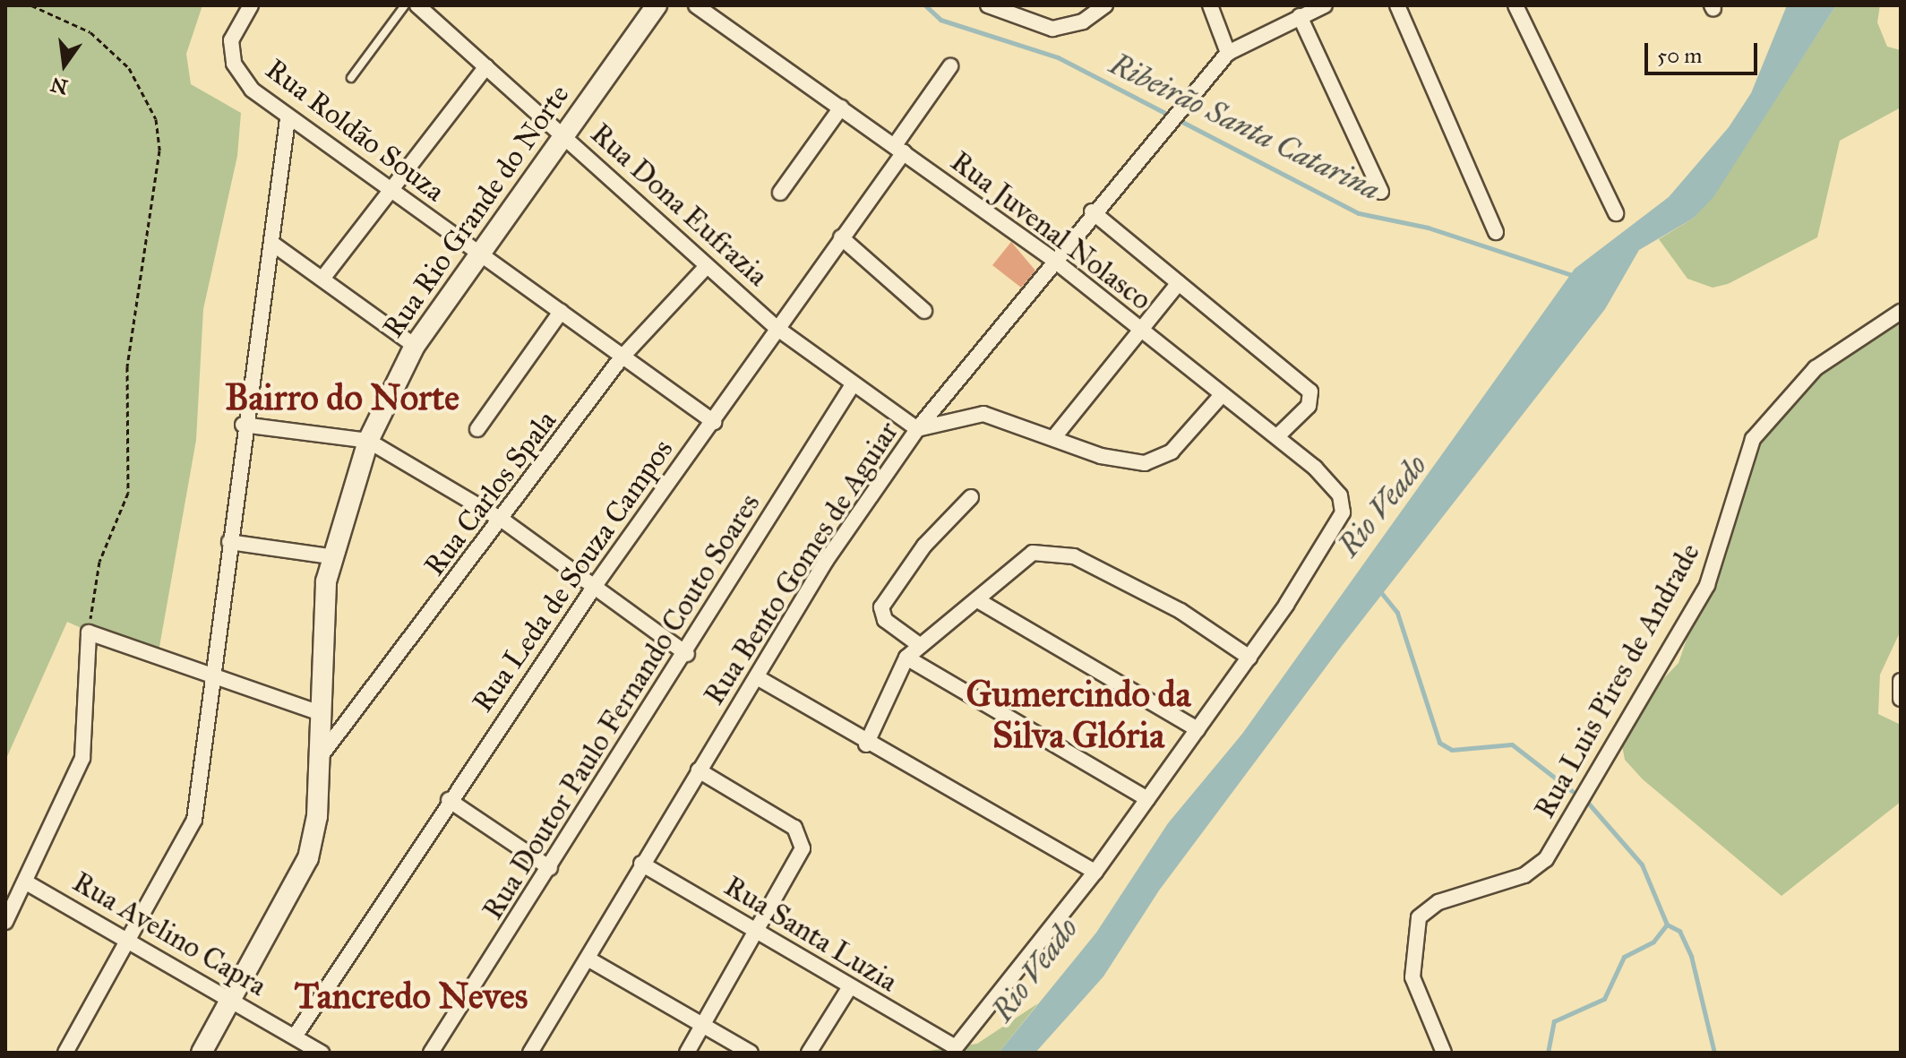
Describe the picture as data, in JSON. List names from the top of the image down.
{
  "streets": {
    "main road": ["Rua Rio Grande do Norte"],
    "street": [
      "Rua Roldão Souza",
      "Rua Dona Eufrazia",
      "Rua Juvenal Nolasco",
      "Rua Carlos Spala",
      "Rua Bento Gomes de Aguiar",
      "Rua Leda de Souza Campos",
      "Rua Luis Pires de Andrade",
      "Rua Doutor Paulo Fernando Couto Soares",
      "Rua Avelino Capra",
      "Rua Santa Luzia"
    ]
  },
  "crossings": [
    ["Rua Roldão Souza", "Rua Rio Grande do Norte"],
    ["Rua Roldão Souza", "Rua Carlos Spala"],
    ["Rua Roldão Souza", "Rua Leda de Souza Campos"],
    ["Rua Dona Eufrazia", "Rua Rio Grande do Norte"],
    ["Rua Dona Eufrazia", "Rua Carlos Spala"],
    ["Rua Dona Eufrazia", "Rua Bento Gomes de Aguiar"],
    ["Rua Dona Eufrazia", "Rua Leda de Souza Campos"],
    ["Rua Dona Eufrazia", "Rua Doutor Paulo Fernando Couto Soares"],
    ["Rua Rio Grande do Norte", "Rua Carlos Spala"],
    ["Rua Rio Grande do Norte", "Rua Avelino Capra"],
    ["Rua Juvenal Nolasco", "Rua Bento Gomes de Aguiar"],
    ["Rua Juvenal Nolasco", "Rua Leda de Souza Campos"],
    ["Rua Bento Gomes de Aguiar", "Rua Santa Luzia"],
    ["Rua Leda de Souza Campos", "Rua Avelino Capra"]
  ],
  "districts": ["Bairro do Norte", "Gumercindo da Silva Glória", "Tancredo Neves"],
  "water": ["Ribeirão Santa Catarina", "Rio Veado"],
  "scale_bar": "50 m",
  "north": "bottom"
}
